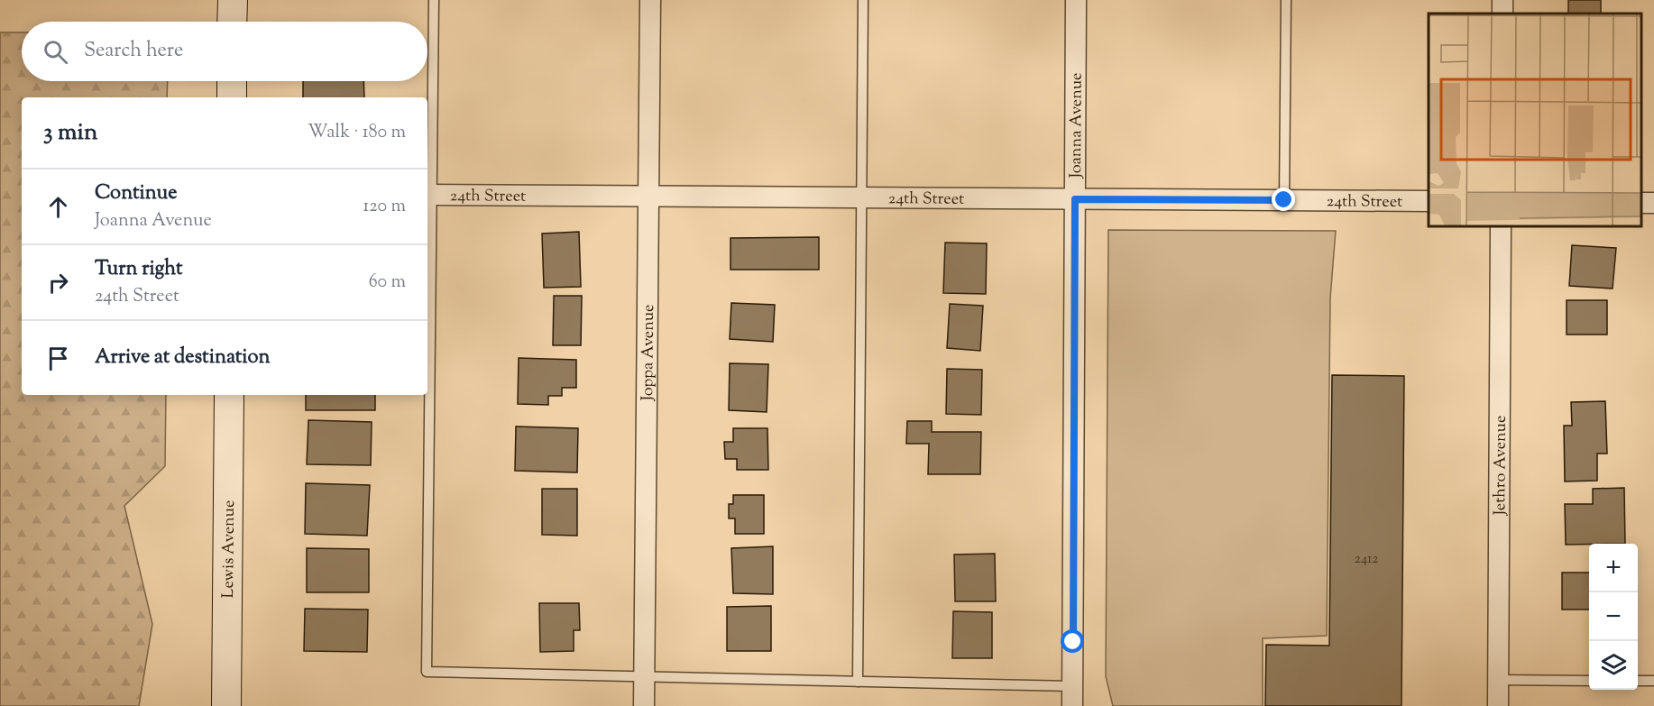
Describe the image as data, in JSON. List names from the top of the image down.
{
  "streets": {
    "main road": ["Lewis Avenue"],
    "street": [
      "Joanna Avenue",
      "24th Street",
      "Joppa Avenue",
      "Jethro Avenue"
    ]
  },
  "crossings": [
    ["Joanna Avenue", "24th Street"],
    ["24th Street", "Joppa Avenue"]
  ],
  "house_numbers": ["2412"],
  "page": {
    "search": "Search here",
    "heading": ["3 min", "Walk · 180 m"],
    "list": [
      ["Continue", "Joanna Avenue", "120 m"],
      ["Turn right", "24th Street", "60 m"],
      "Arrive at destination"
    ],
    "map_buttons": ["+", "−"]
  }
}
